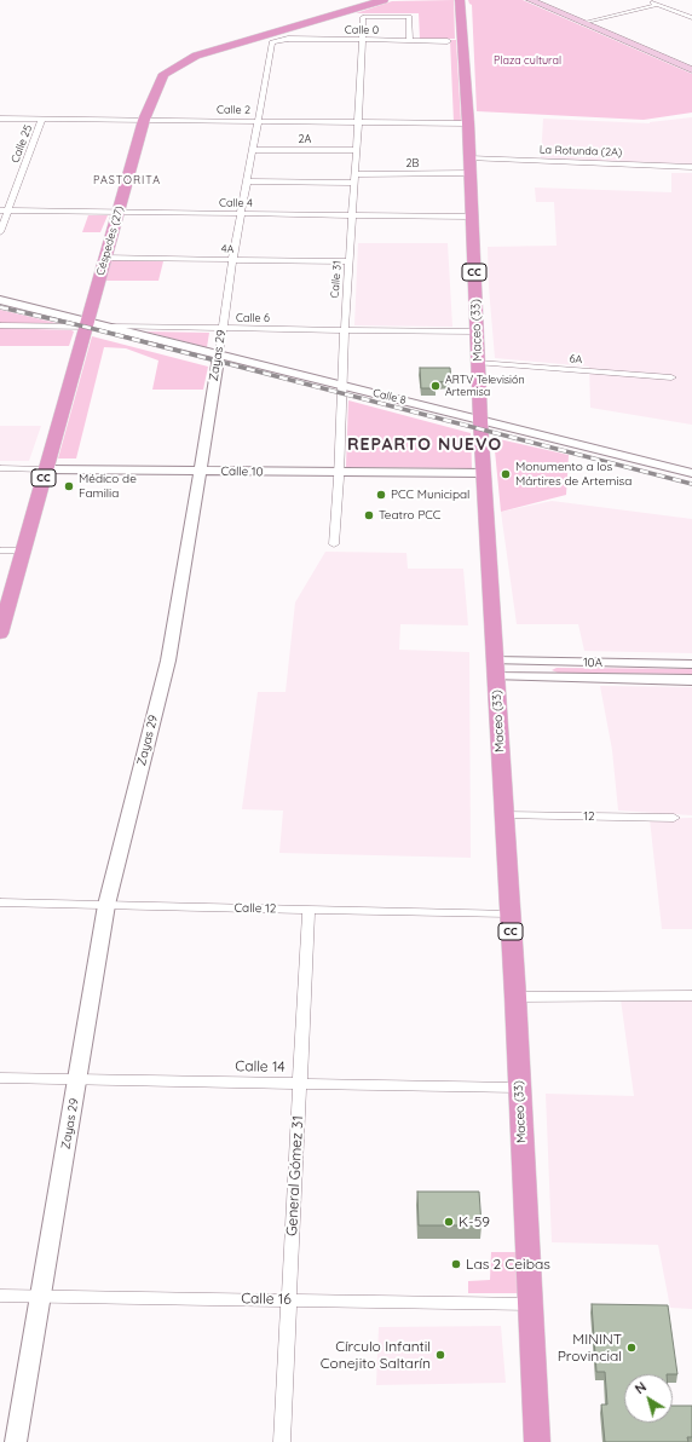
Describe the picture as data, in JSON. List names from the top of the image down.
{
  "streets": {
    "main road": ["Céspedes (27)", "CC", "Maceo (33)"],
    "street": [
      "Calle 0",
      "Calle 2",
      "2A",
      "Calle 25",
      "La Rotunda (2A)",
      "2B",
      "Calle 4",
      "4A",
      "Calle 31",
      "Calle 6",
      "Zayas 29",
      "6A",
      "Calle 8",
      "Calle 10",
      "10A",
      "12",
      "Calle 12",
      "Calle 14",
      "General Gómez 31",
      "Calle 16"
    ]
  },
  "crossings": [
    ["Calle 0", "Calle 31"],
    ["Calle 0", "Zayas 29"],
    ["Calle 2", "Calle 25"],
    ["Calle 2", "Céspedes (27)"],
    ["Calle 2", "Calle 31"],
    ["Calle 2", "Maceo (33)"],
    ["Calle 2", "Zayas 29"],
    ["2A", "Calle 31"],
    ["2A", "Zayas 29"],
    ["Calle 25", "Calle 4"],
    ["La Rotunda (2A)", "Maceo (33)"],
    ["2B", "Calle 31"],
    ["2B", "Maceo (33)"],
    ["Calle 4", "Céspedes (27)"],
    ["Calle 4", "Calle 31"],
    ["Calle 4", "Maceo (33)"],
    ["Calle 4", "Zayas 29"],
    ["Céspedes (27)", "4A"],
    ["Céspedes (27)", "Calle 8"],
    ["Céspedes (27)", "Calle 10"],
    ["4A", "Calle 31"],
    ["4A", "Zayas 29"],
    ["Calle 31", "Calle 6"],
    ["Calle 31", "Calle 8"],
    ["Calle 31", "Calle 10"],
    ["Calle 6", "Maceo (33)"],
    ["Calle 6", "Zayas 29"],
    ["Calle 6", "Calle 8"],
    ["Maceo (33)", "6A"],
    ["Maceo (33)", "Calle 8"],
    ["Maceo (33)", "Calle 10"],
    ["Maceo (33)", "10A"],
    ["Maceo (33)", "12"],
    ["Maceo (33)", "Calle 12"],
    ["Maceo (33)", "Calle 14"],
    ["Maceo (33)", "Calle 16"],
    ["Zayas 29", "Calle 8"],
    ["Zayas 29", "Calle 10"],
    ["Zayas 29", "Calle 12"],
    ["Zayas 29", "Calle 14"],
    ["Zayas 29", "Calle 16"],
    ["Calle 12", "General Gómez 31"],
    ["Calle 14", "General Gómez 31"],
    ["General Gómez 31", "Calle 16"]
  ],
  "districts": ["PASTORITA", "REPARTO NUEVO"],
  "parks": ["Plaza cultural"],
  "places": [
    "ARTV Televisión Artemisa",
    "Monumento a los Mártires de Artemisa",
    "Médico de Familia",
    "PCC Municipal",
    "Teatro PCC",
    "K-59",
    "Las 2 Ceibas",
    "MININT Provincial",
    "Círculo Infantil Conejito Saltarín"
  ],
  "north": "top left"
}
